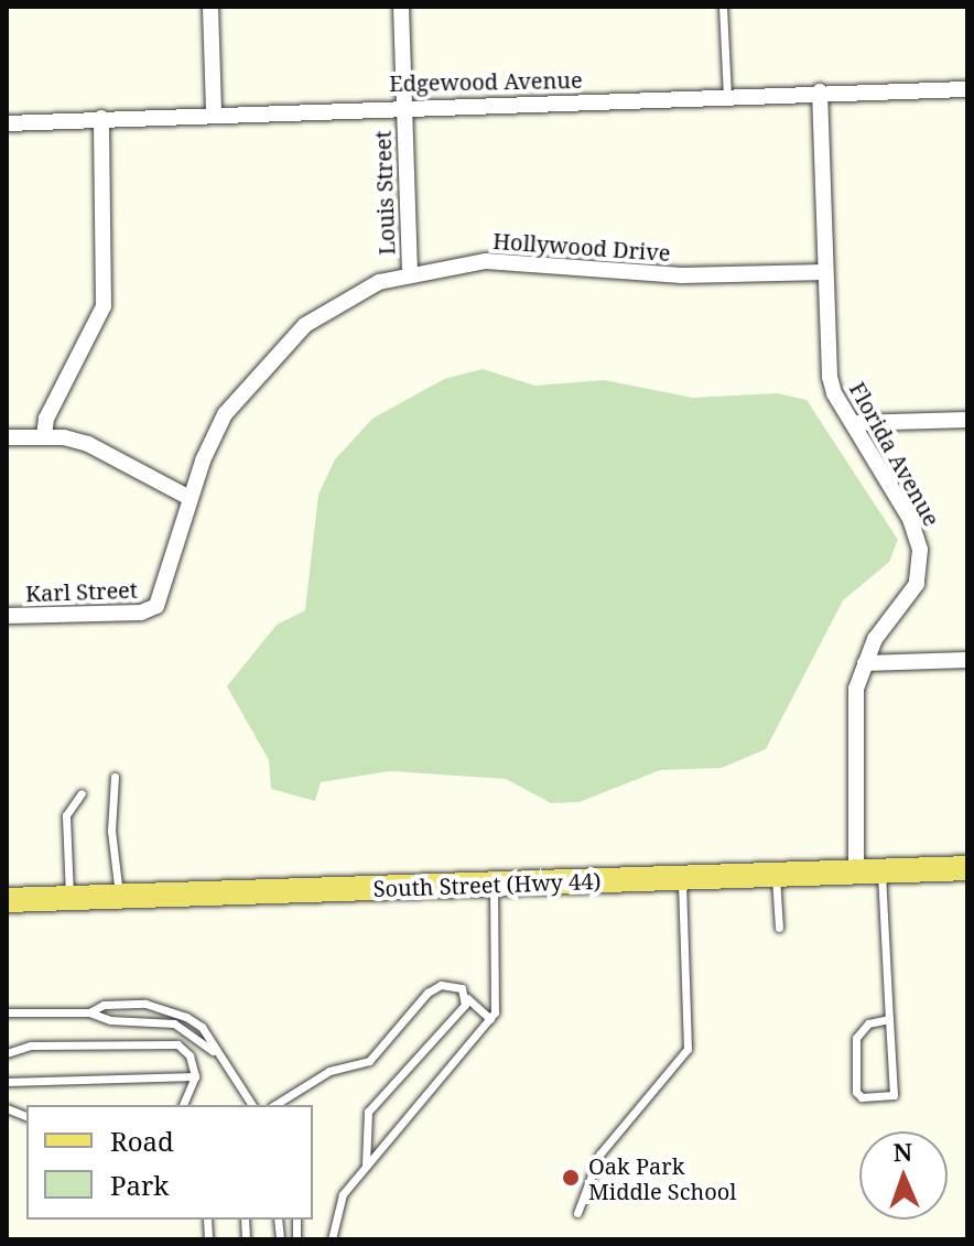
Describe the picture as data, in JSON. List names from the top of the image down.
{
  "streets": {
    "main road": ["South Street (Hwy 44)"],
    "street": [
      "Edgewood Avenue",
      "Louis Street",
      "Hollywood Drive",
      "Florida Avenue",
      "Karl Street"
    ]
  },
  "crossings": [
    ["Edgewood Avenue", "Louis Street"],
    ["Edgewood Avenue", "Florida Avenue"],
    ["Louis Street", "Hollywood Drive"],
    ["Hollywood Drive", "Florida Avenue"],
    ["Hollywood Drive", "Karl Street"],
    ["Florida Avenue", "South Street (Hwy 44)"]
  ],
  "places": ["Oak Park Middle School"],
  "legend": ["Road", "Park"],
  "north": "top"
}
